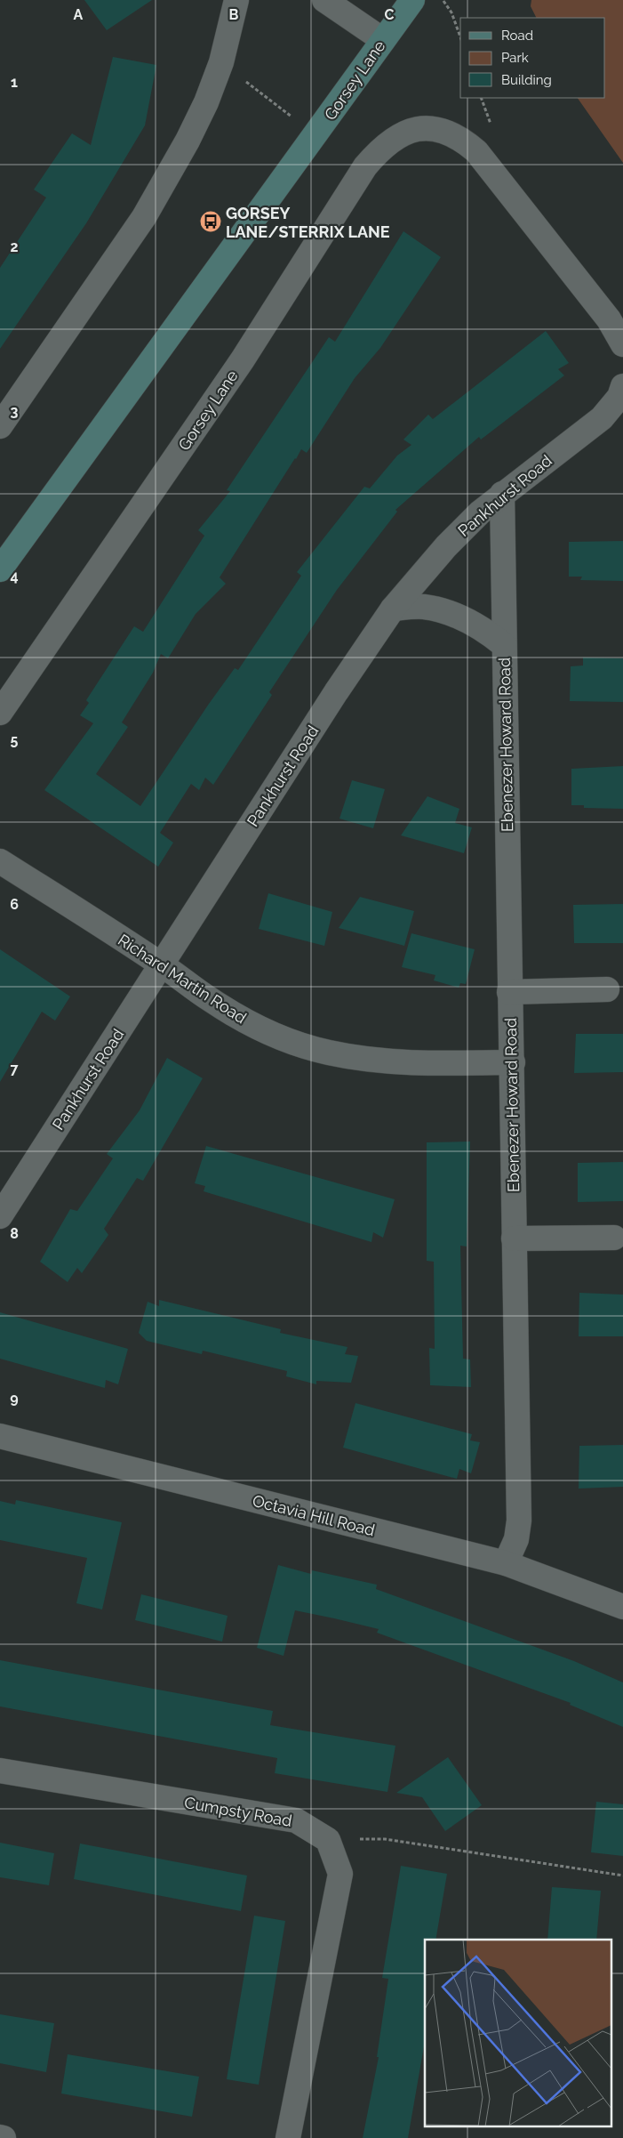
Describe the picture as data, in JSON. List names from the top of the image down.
{
  "streets": {
    "main road": ["Gorsey Lane"],
    "street": [
      "Pankhurst Road",
      "Ebenezer Howard Road",
      "Richard Martin Road",
      "Octavia Hill Road",
      "Cumpsty Road"
    ]
  },
  "crossings": [
    ["Pankhurst Road", "Ebenezer Howard Road"],
    ["Pankhurst Road", "Richard Martin Road"],
    ["Ebenezer Howard Road", "Richard Martin Road"],
    ["Ebenezer Howard Road", "Octavia Hill Road"]
  ],
  "places": {
    "bus stop": ["GORSEY LANE/STERRIX LANE"]
  },
  "legend": ["Road", "Park", "Building"],
  "grid": {
    "columns": ["A", "B", "C"],
    "rows": [
      "1",
      "2",
      "3",
      "4",
      "5",
      "6",
      "7",
      "8",
      "9"
    ]
  }
}
